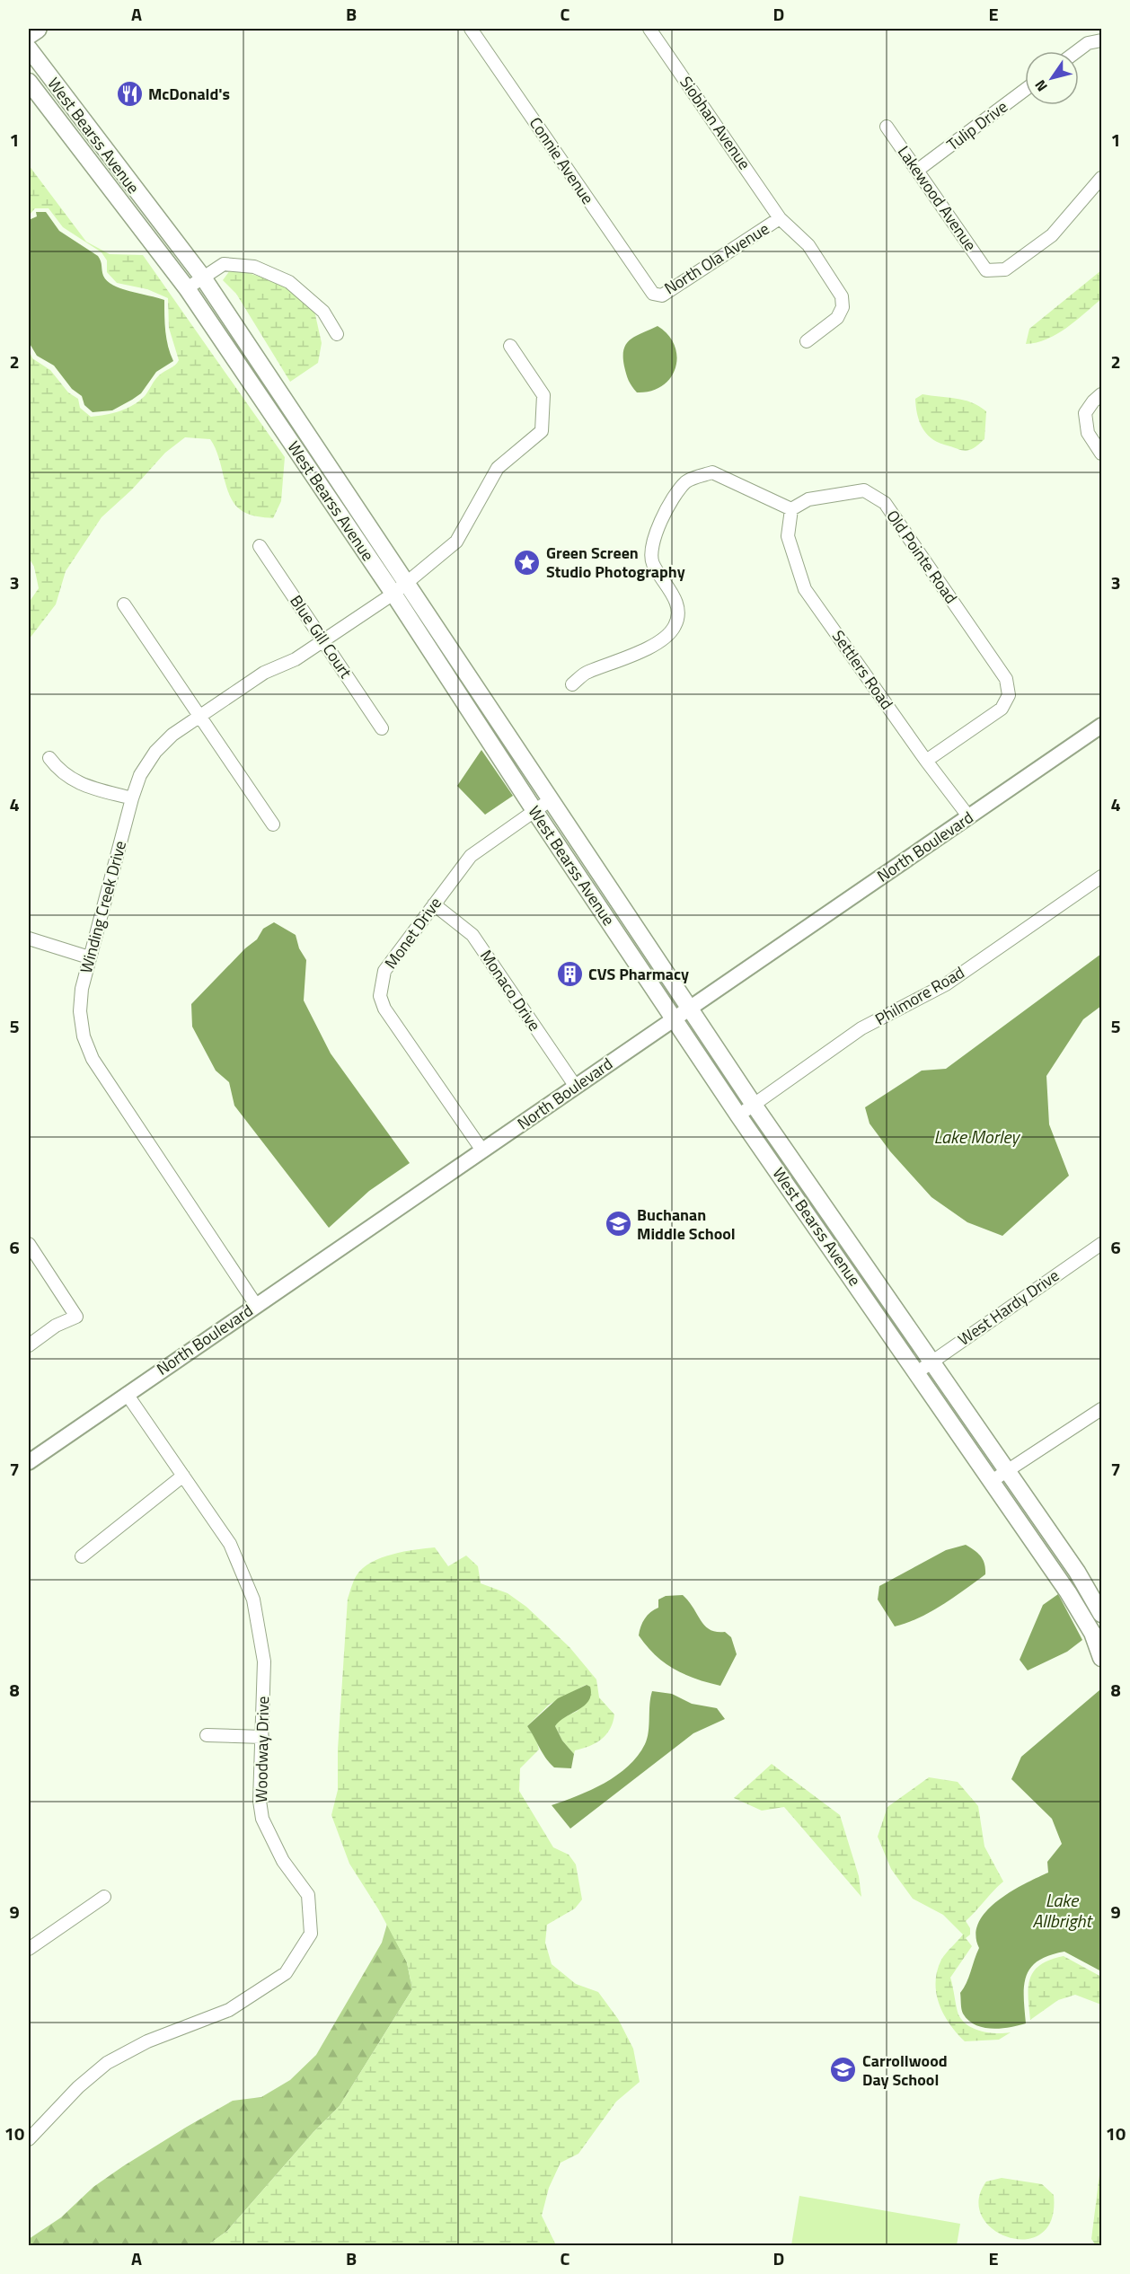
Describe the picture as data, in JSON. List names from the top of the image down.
{
  "streets": {
    "main road": ["West Bearss Avenue"],
    "street": [
      "Siobhan Avenue",
      "Tulip Drive",
      "Connie Avenue",
      "Lakewood Avenue",
      "North Ola Avenue",
      "Old Pointe Road",
      "Blue Gill Court",
      "Settlers Road",
      "North Boulevard",
      "Winding Creek Drive",
      "Monet Drive",
      "Monaco Drive",
      "Philmore Road",
      "West Hardy Drive",
      "Woodway Drive"
    ]
  },
  "crossings": [
    ["Siobhan Avenue", "North Ola Avenue"],
    ["Tulip Drive", "Lakewood Avenue"],
    ["West Bearss Avenue", "North Boulevard"],
    ["West Bearss Avenue", "Winding Creek Drive"],
    ["West Bearss Avenue", "Monet Drive"],
    ["West Bearss Avenue", "Philmore Road"],
    ["West Bearss Avenue", "West Hardy Drive"],
    ["Connie Avenue", "North Ola Avenue"],
    ["Old Pointe Road", "Settlers Road"],
    ["Blue Gill Court", "Winding Creek Drive"],
    ["Settlers Road", "North Boulevard"],
    ["North Boulevard", "Winding Creek Drive"],
    ["North Boulevard", "Monet Drive"],
    ["North Boulevard", "Monaco Drive"],
    ["North Boulevard", "Woodway Drive"],
    ["Monet Drive", "Monaco Drive"]
  ],
  "water": ["Lake Morley", "Lake Allbright"],
  "places": {
    "restaurant": ["McDonald's"],
    "place": ["Green Screen Studio Photography"],
    "building": ["CVS Pharmacy"],
    "school or university": ["Buchanan Middle School", "Carrollwood Day School"]
  },
  "north": "bottom left",
  "grid": {
    "columns": [
      "A",
      "B",
      "C",
      "D",
      "E"
    ],
    "rows": [
      "1",
      "2",
      "3",
      "4",
      "5",
      "6",
      "7",
      "8",
      "9",
      "10"
    ]
  }
}
